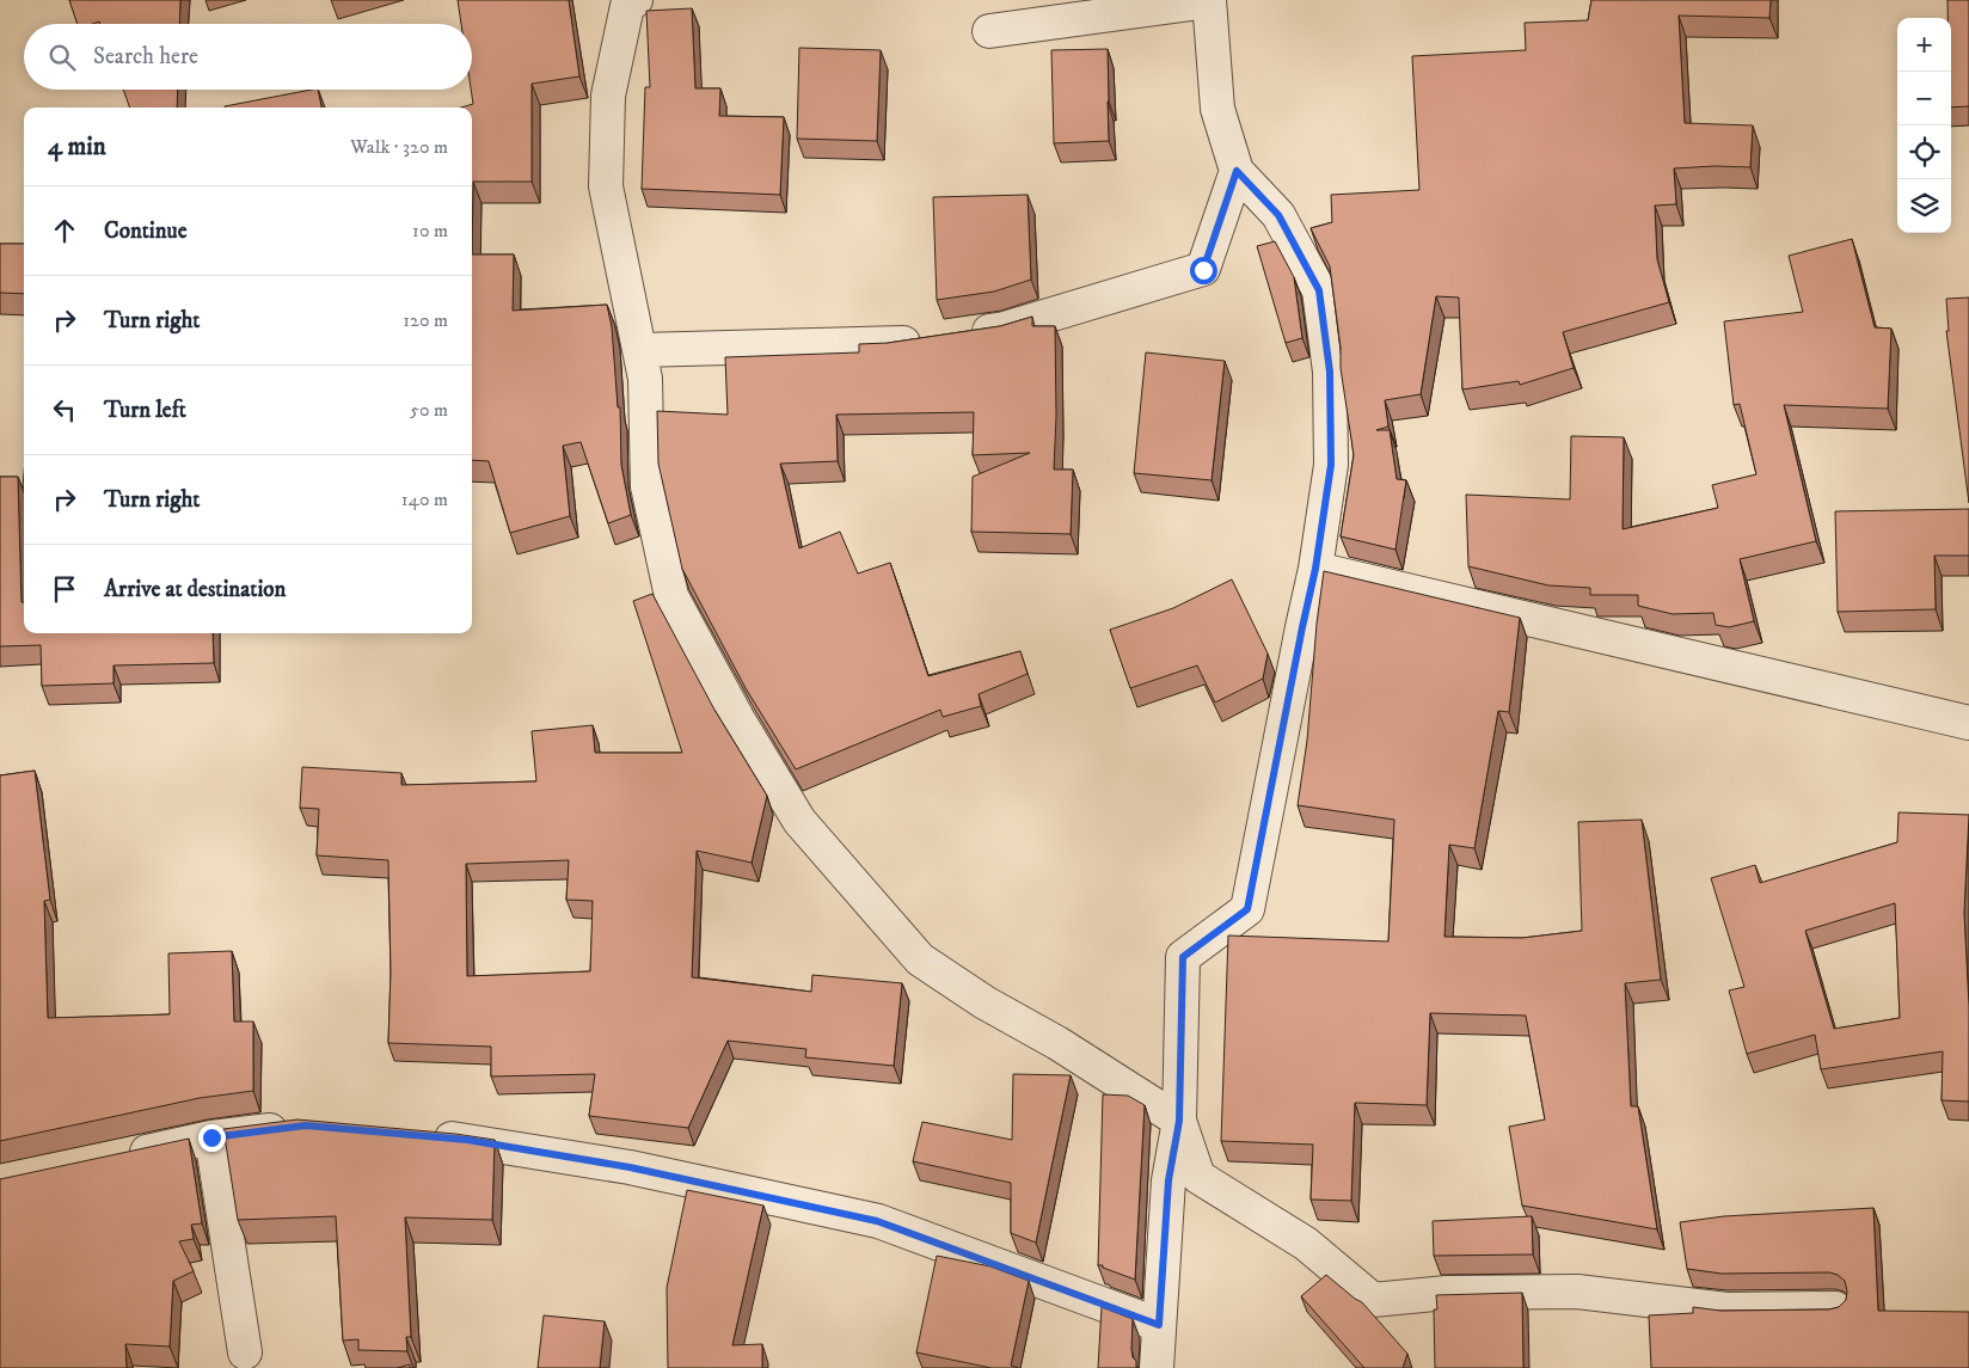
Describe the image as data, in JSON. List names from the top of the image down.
{
  "page": {
    "map_buttons": ["+", "−"],
    "search": "Search here",
    "heading": ["4 min", "Walk · 320 m"],
    "list": [
      ["Continue", "10 m"],
      ["Turn right", "120 m"],
      ["Turn left", "50 m"],
      ["Turn right", "140 m"],
      "Arrive at destination"
    ]
  }
}
